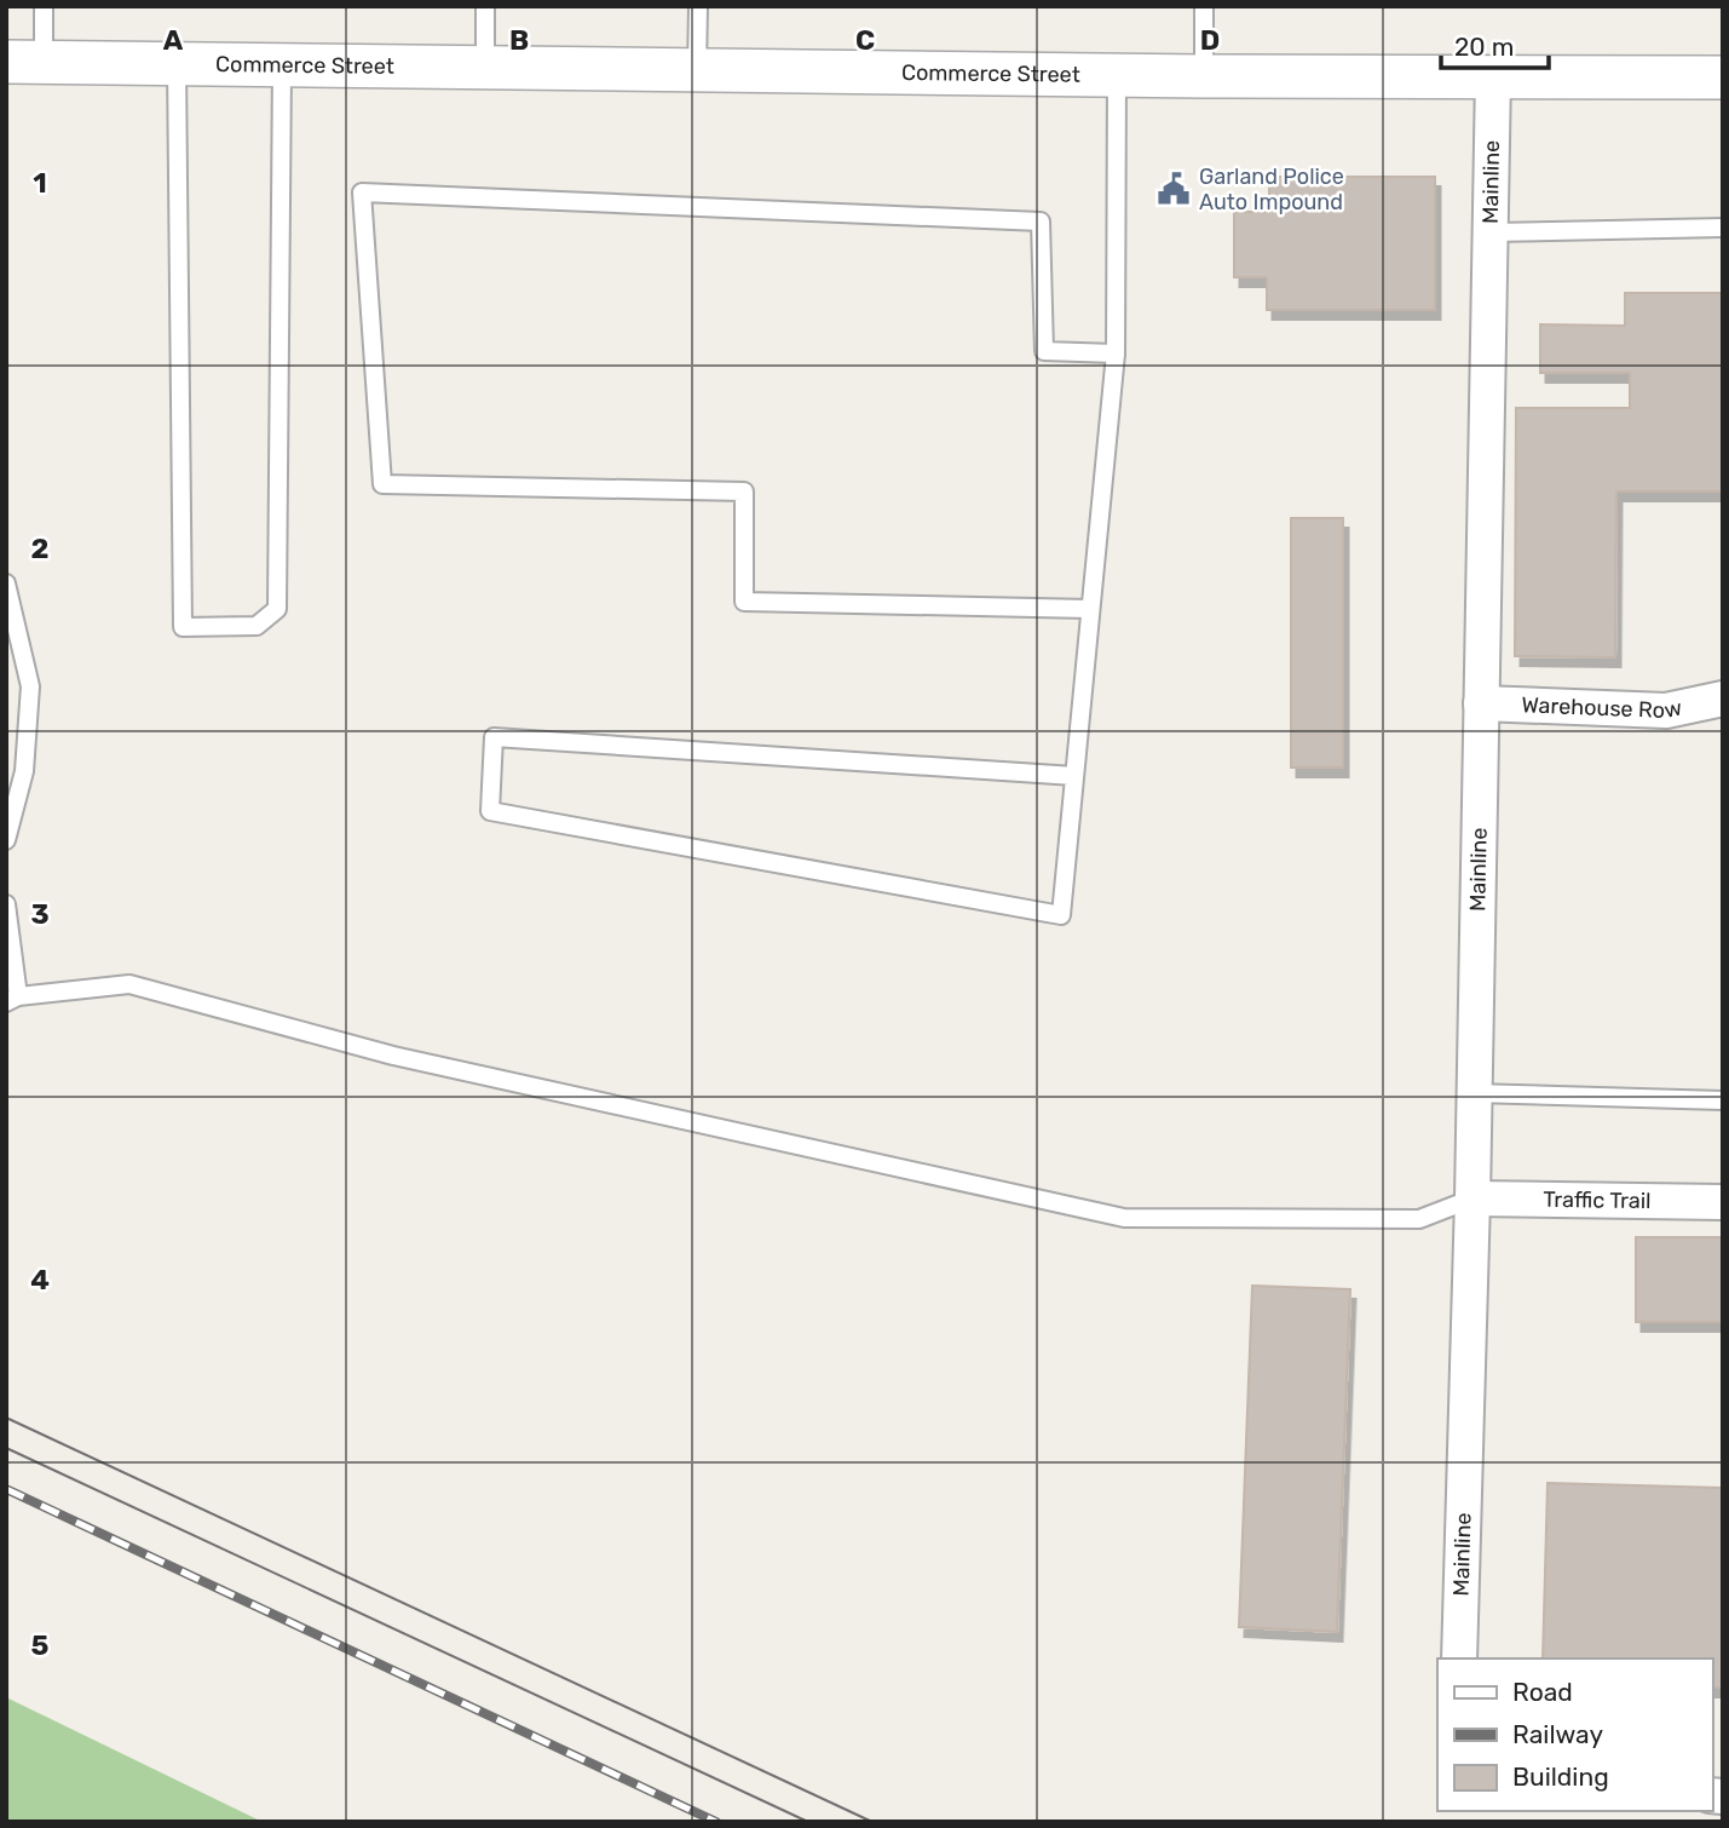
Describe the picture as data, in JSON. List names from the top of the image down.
{
  "streets": {
    "street": [
      "Commerce Street",
      "Mainline",
      "Warehouse Row",
      "Traffic Trail"
    ]
  },
  "crossings": [
    ["Commerce Street", "Mainline"],
    ["Mainline", "Warehouse Row"],
    ["Mainline", "Traffic Trail"]
  ],
  "places": {
    "public building": ["Garland Police Auto Impound"]
  },
  "legend": ["Road", "Railway", "Building"],
  "scale_bar": "20 m",
  "grid": {
    "columns": [
      "A",
      "B",
      "C",
      "D"
    ],
    "rows": [
      "1",
      "2",
      "3",
      "4",
      "5"
    ]
  }
}
